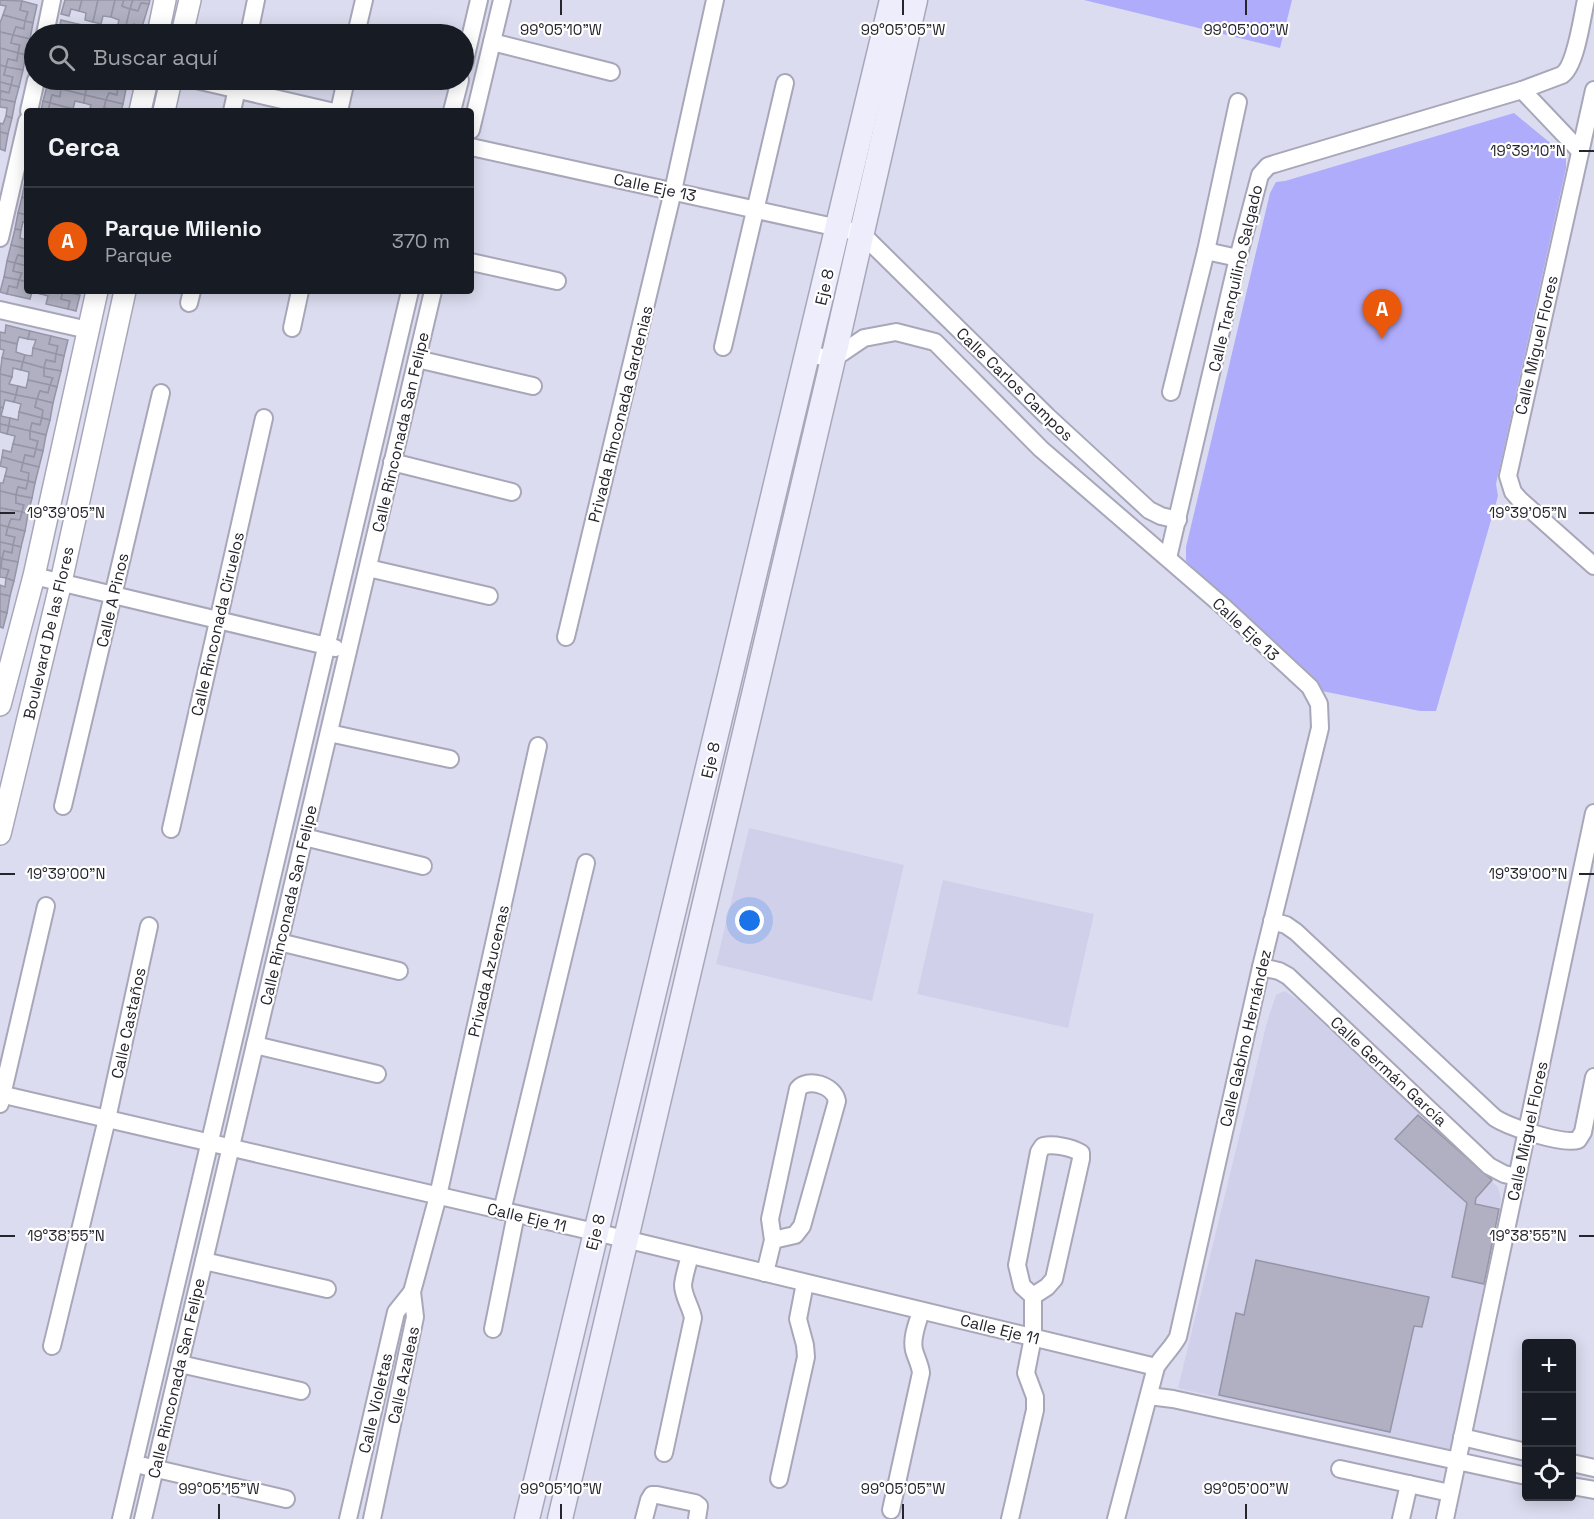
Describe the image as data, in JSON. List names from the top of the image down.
{
  "streets": {
    "main road": ["Eje 8"],
    "street": [
      "Calle Eje 13",
      "Calle Tranquilino Salgado",
      "Calle Miguel Flores",
      "Calle Carlos Campos",
      "Privada Rinconada Gardenias",
      "Calle Rinconada San Felipe",
      "Calle A Pinos",
      "Calle Rinconada Ciruelos",
      "Boulevard De las Flores",
      "Privada Azucenas",
      "Calle Castaños",
      "Calle Gabino Hernández",
      "Calle Germán García",
      "Calle Eje 11",
      "Calle Azaleas",
      "Calle Violetas"
    ]
  },
  "crossings": [
    ["Calle Eje 13", "Calle Tranquilino Salgado"],
    ["Calle Eje 13", "Eje 8"],
    ["Calle Eje 13", "Calle Carlos Campos"],
    ["Calle Eje 13", "Privada Rinconada Gardenias"],
    ["Calle Eje 13", "Calle Gabino Hernández"],
    ["Calle Tranquilino Salgado", "Calle Carlos Campos"],
    ["Eje 8", "Calle Carlos Campos"],
    ["Eje 8", "Calle Eje 11"],
    ["Calle Miguel Flores", "Calle Germán García"],
    ["Calle Rinconada San Felipe", "Calle Eje 11"],
    ["Privada Azucenas", "Calle Eje 11"],
    ["Privada Azucenas", "Calle Azaleas"],
    ["Calle Castaños", "Calle Eje 11"],
    ["Calle Gabino Hernández", "Calle Germán García"],
    ["Calle Gabino Hernández", "Calle Eje 11"],
    ["Calle Eje 11", "Calle Azaleas"],
    ["Calle Azaleas", "Calle Violetas"]
  ],
  "page": {
    "search": "Buscar aquí",
    "heading": "Cerca",
    "list": [
      {
        "mark": "A",
        "name": "Parque Milenio",
        "note": "Parque",
        "value": "370 m"
      }
    ],
    "pins": "A",
    "map_buttons": ["+", "−"]
  },
  "coordinates": [
    "99°05'10\"W",
    "99°05'05\"W",
    "99°05'00\"W",
    "19°39'10\"N",
    "19°39'05\"N",
    "19°39'00\"N",
    "19°38'55\"N",
    "99°05'15\"W"
  ]
}
